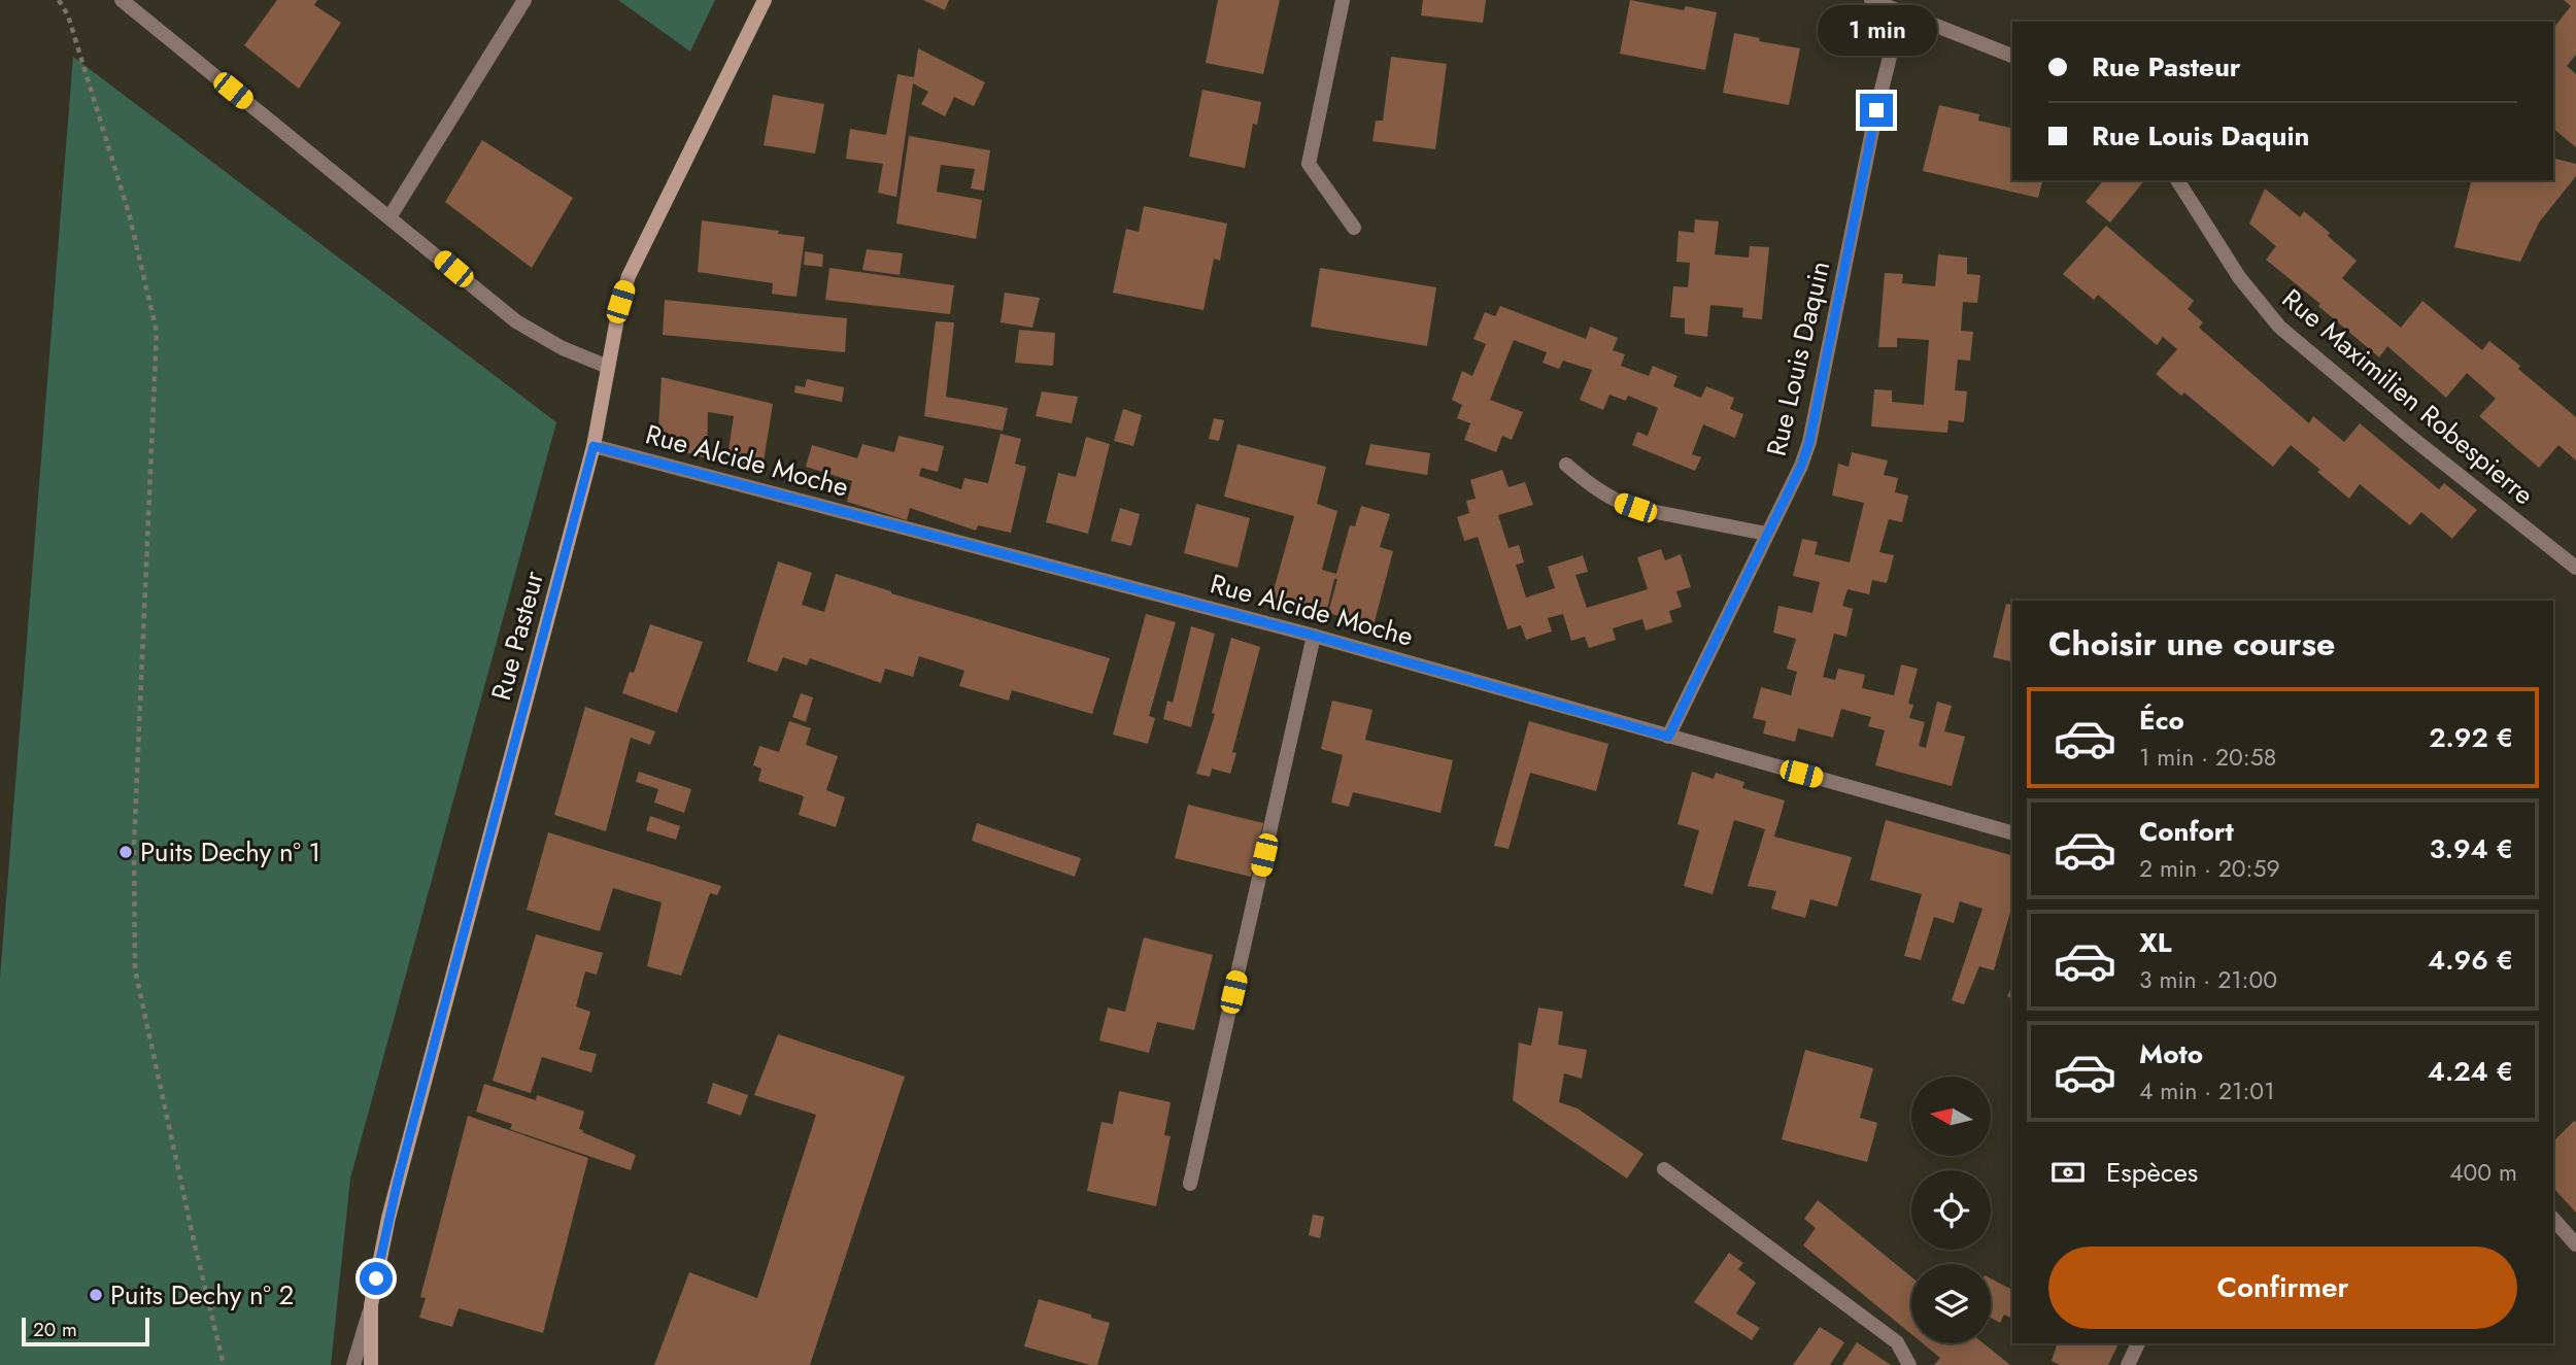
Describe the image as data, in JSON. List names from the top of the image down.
{
  "streets": {
    "street": [
      "Rue Louis Daquin",
      "Rue Maximilien Robespierre",
      "Rue Alcide Moche",
      "Rue Pasteur"
    ]
  },
  "crossings": [
    ["Rue Louis Daquin", "Rue Alcide Moche"],
    ["Rue Alcide Moche", "Rue Pasteur"]
  ],
  "places": ["Puits Dechy n° 1", "Puits Dechy n° 2"],
  "scale_bar": "20 m",
  "north": "left",
  "page": {
    "bubble": "1 min",
    "banner": ["Rue Pasteur", "Rue Louis Daquin"],
    "heading": "Choisir une course",
    "list": [
      {
        "name": "Éco",
        "note": "1 min · 20:58",
        "value": "2.92 €"
      },
      {
        "name": "Confort",
        "note": "2 min · 20:59",
        "value": "3.94 €"
      },
      {
        "name": "XL",
        "note": "3 min · 21:00",
        "value": "4.96 €"
      },
      {
        "name": "Moto",
        "note": "4 min · 21:01",
        "value": "4.24 €"
      }
    ],
    "pay": ["Espèces", "400 m"],
    "buttons": "Confirmer",
    "scale": "20 m"
  }
}
